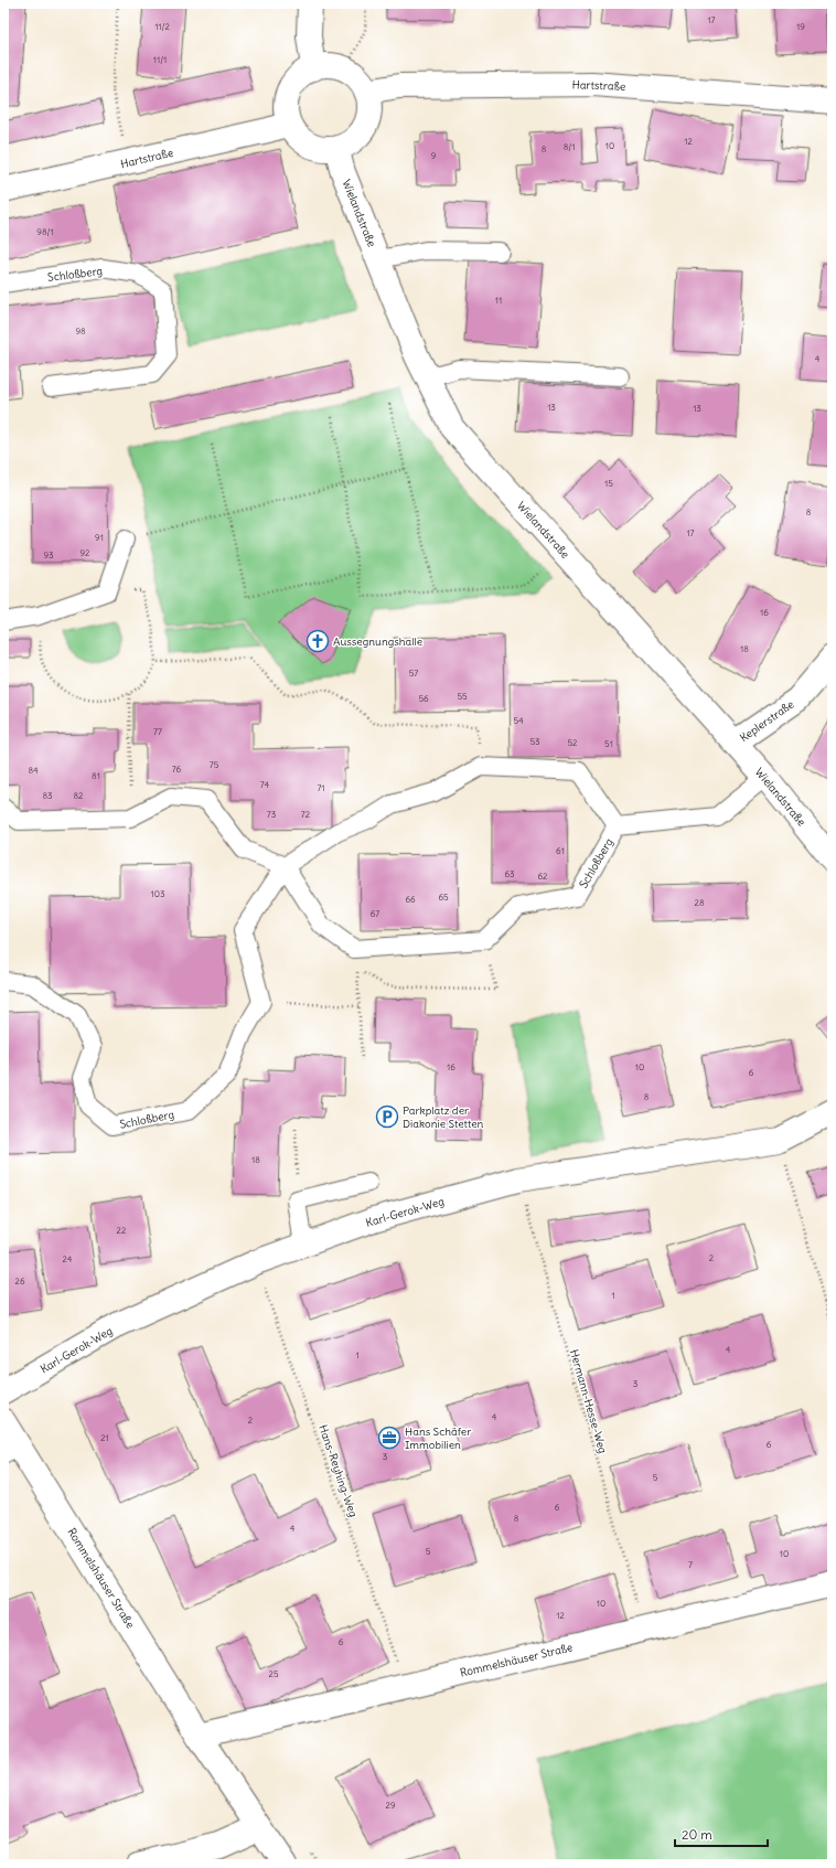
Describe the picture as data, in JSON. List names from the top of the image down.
{
  "streets": {
    "street": [
      "Hartstraße",
      "Wielandstraße",
      "Keplerstraße",
      "Karl-Gerok-Weg",
      "Rommelshäuser Straße"
    ],
    "lane": ["Schloßberg"],
    "path": ["Hermann-Hesse-Weg", "Hans-Reyhing-Weg"]
  },
  "crossings": [
    ["Hartstraße", "Wielandstraße"],
    ["Wielandstraße", "Schloßberg"],
    ["Wielandstraße", "Keplerstraße"],
    ["Karl-Gerok-Weg", "Hermann-Hesse-Weg"],
    ["Karl-Gerok-Weg", "Hans-Reyhing-Weg"],
    ["Hermann-Hesse-Weg", "Rommelshäuser Straße"],
    ["Hans-Reyhing-Weg", "Rommelshäuser Straße"]
  ],
  "places": {
    "church": ["Aussegnungshalle"],
    "parking": ["Parkplatz der Diakonie Stetten"],
    "office": ["Hans Schäfer Immobilien"]
  },
  "house_numbers": [
    "17",
    "11/2",
    "19",
    "11/1",
    "12",
    "10",
    "8/1",
    "8",
    "9",
    "98/1",
    "11",
    "98",
    "4",
    "13",
    "13",
    "15",
    "8",
    "17",
    "91",
    "92",
    "93",
    "16",
    "18",
    "57",
    "55",
    "56",
    "54",
    "77",
    "53",
    "52",
    "51",
    "75",
    "76",
    "84",
    "81",
    "74",
    "71",
    "83",
    "82",
    "73",
    "72",
    "61",
    "63",
    "62",
    "103",
    "65",
    "66",
    "28",
    "67",
    "16",
    "10",
    "6",
    "8",
    "18",
    "22",
    "2",
    "24",
    "26",
    "1",
    "4",
    "1",
    "3",
    "4",
    "2",
    "21",
    "6",
    "3",
    "5",
    "6",
    "8",
    "4",
    "5",
    "10",
    "7",
    "10",
    "12",
    "6",
    "25",
    "29"
  ],
  "scale_bar": "20 m"
}
